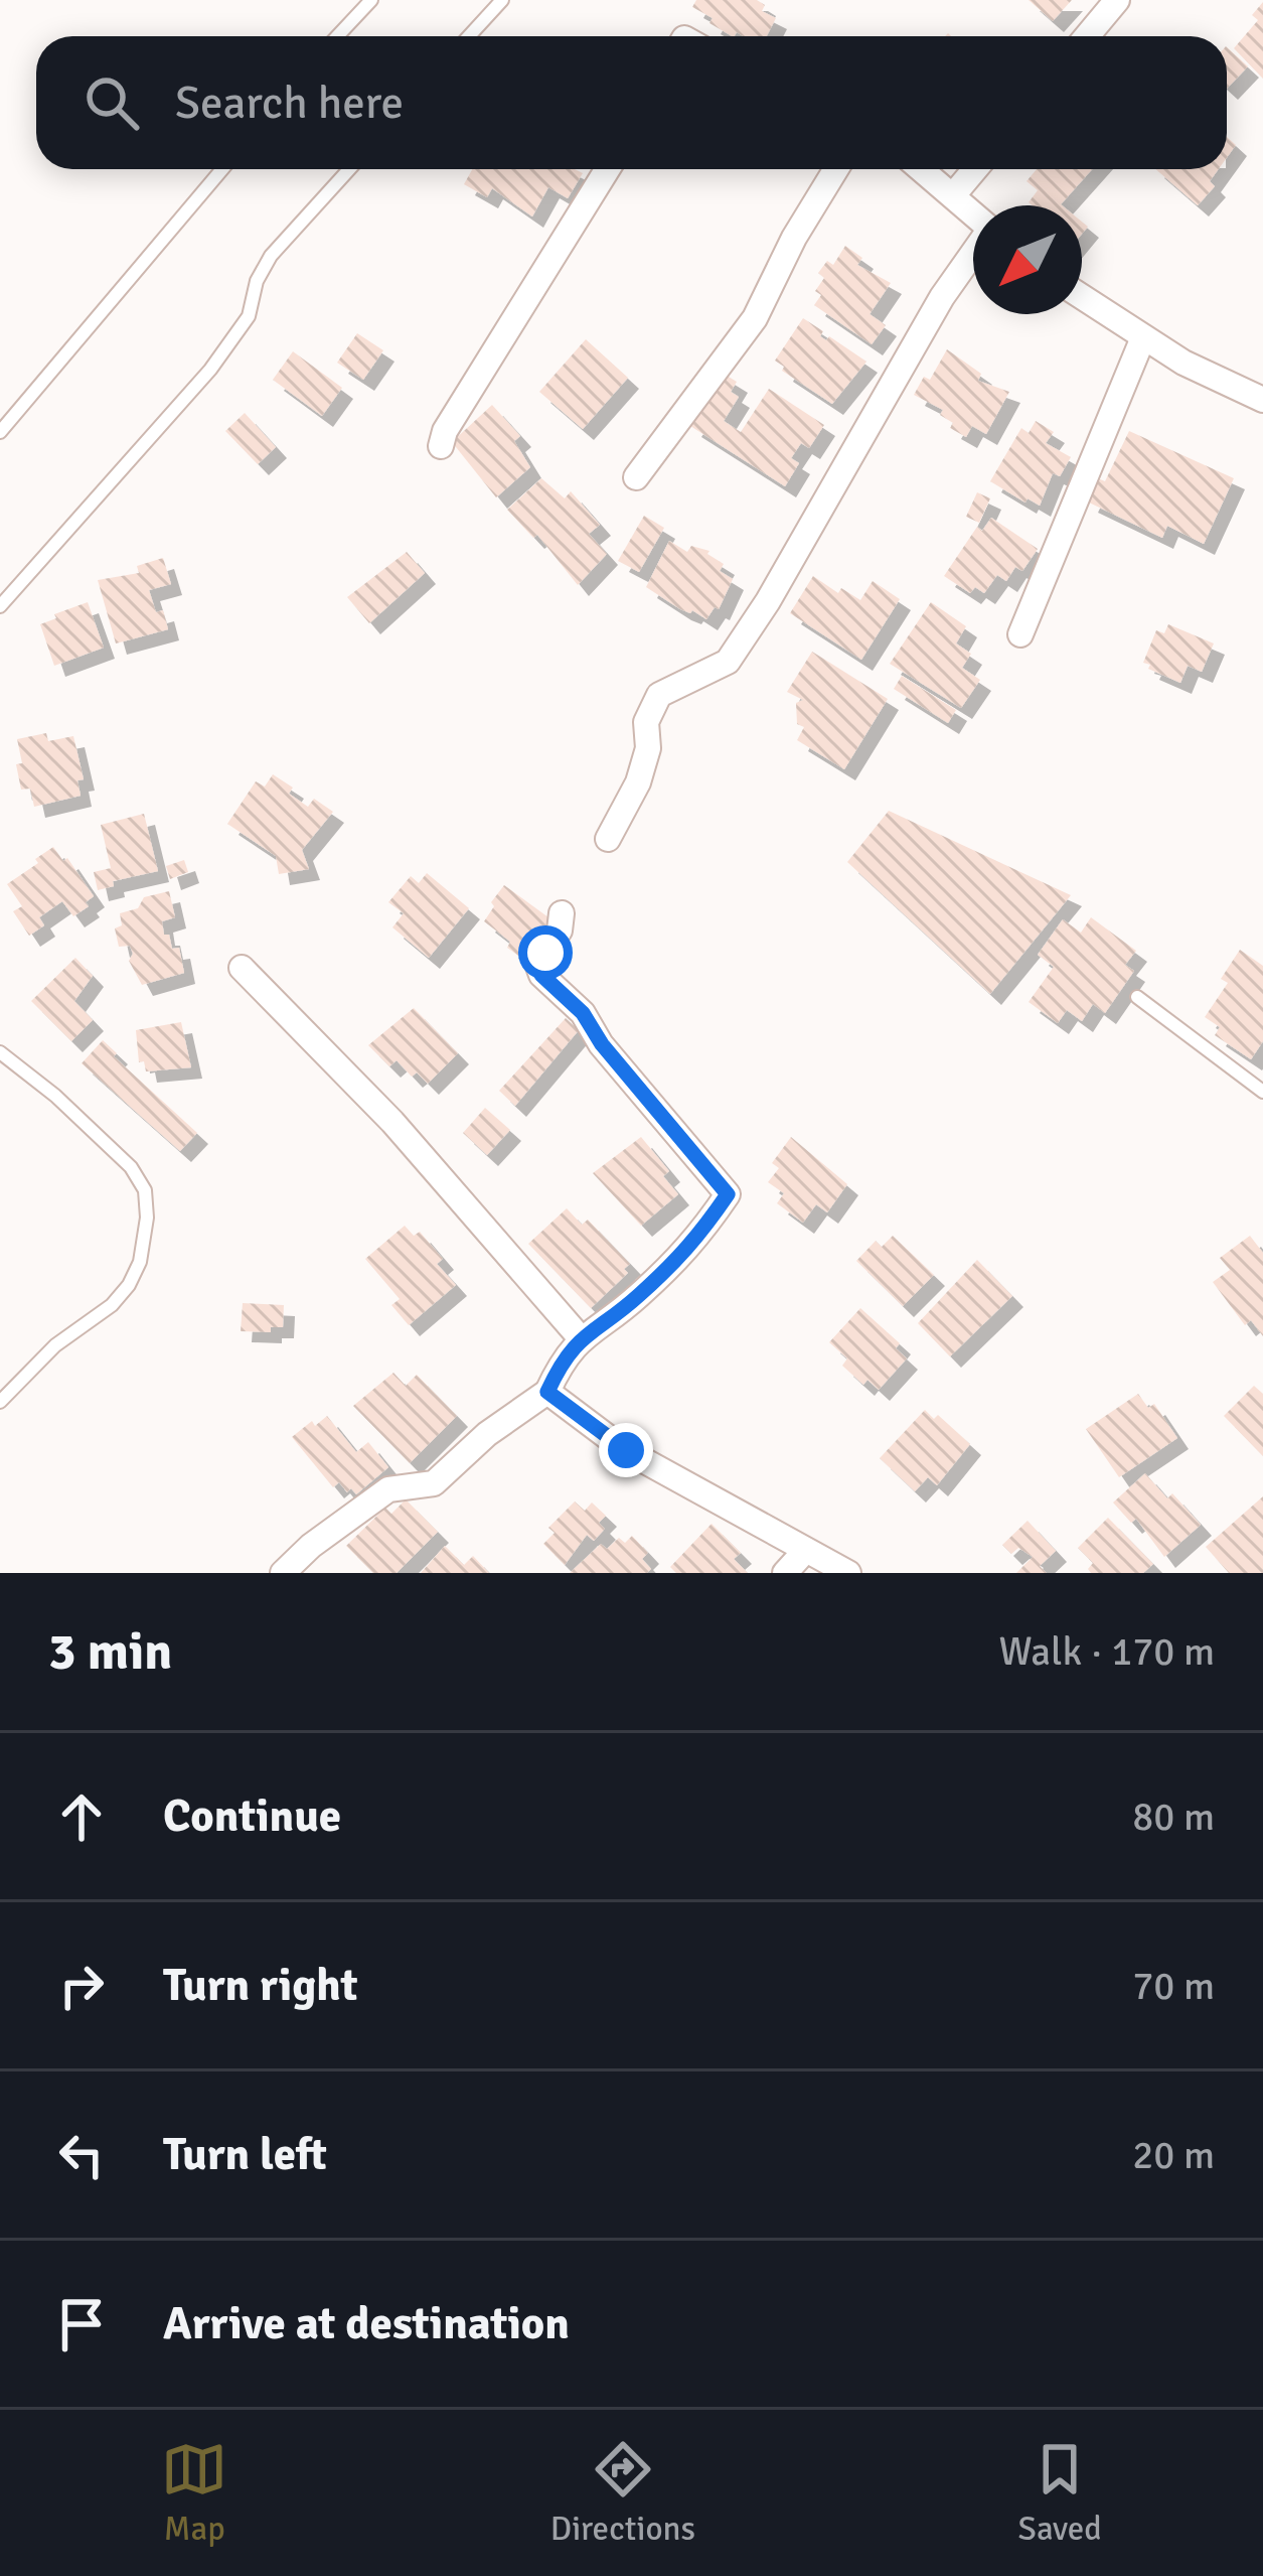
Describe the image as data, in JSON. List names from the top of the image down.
{
  "north": "bottom left",
  "page": {
    "search": "Search here",
    "heading": ["3 min", "Walk · 170 m"],
    "list": [
      ["Continue", "80 m"],
      ["Turn right", "70 m"],
      ["Turn left", "20 m"],
      "Arrive at destination"
    ],
    "nav": ["Map", "Directions", "Saved"]
  }
}
